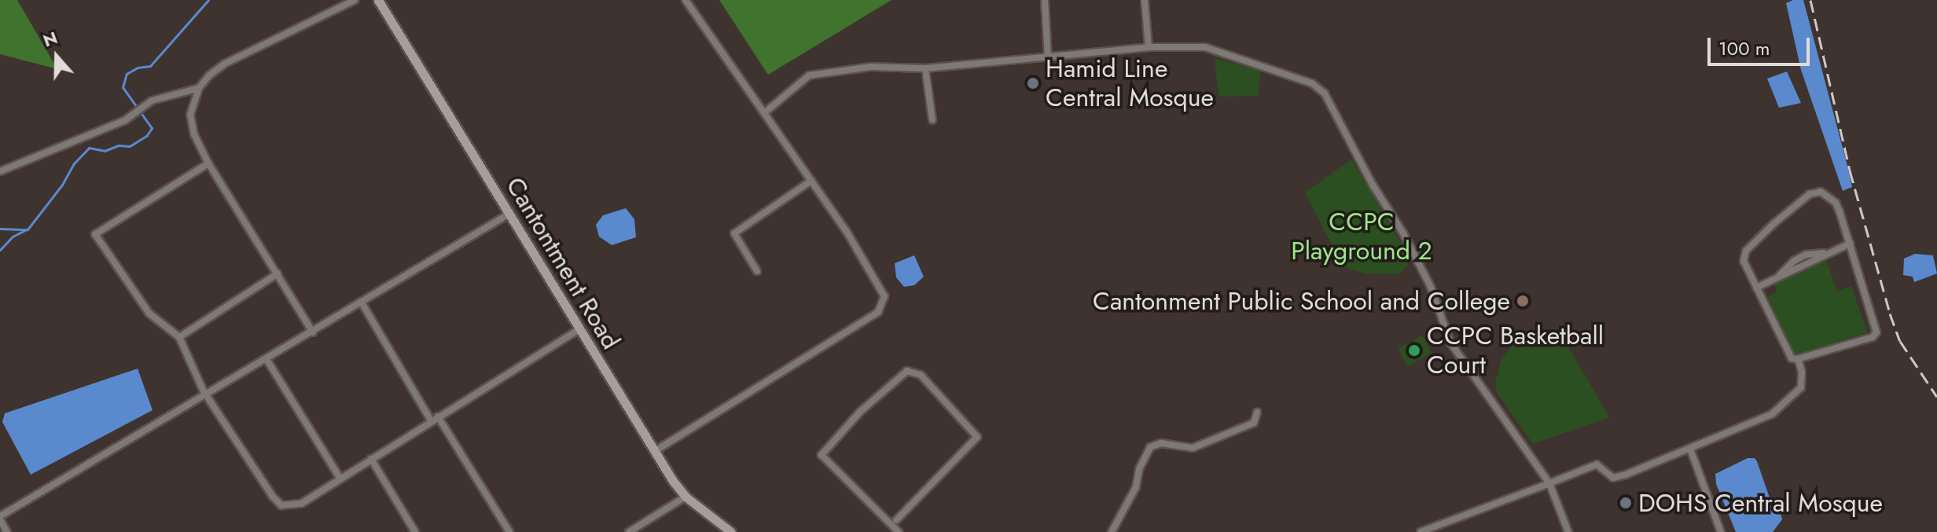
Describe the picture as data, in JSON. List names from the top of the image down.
{
  "streets": {
    "street": ["Cantontment Road"]
  },
  "parks": ["CCPC Playground 2"],
  "places": [
    "Hamid Line Central Mosque",
    "Cantonment Public School and College",
    "CCPC Basketball Court",
    "DOHS Central Mosque"
  ],
  "scale_bar": "100 m",
  "north": "top"
}
